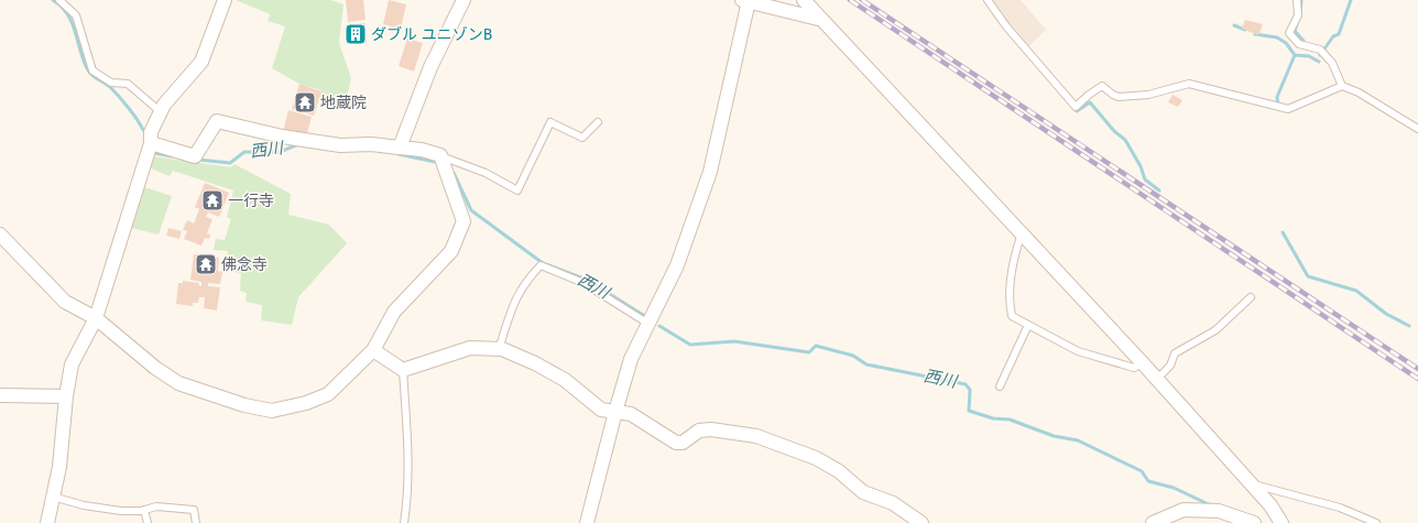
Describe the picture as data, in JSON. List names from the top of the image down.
{
  "water": ["西川"],
  "places": {
    "building": ["ダブル ユニゾンB"],
    "temple": ["地蔵院", "一行寺", "佛念寺"]
  }
}
